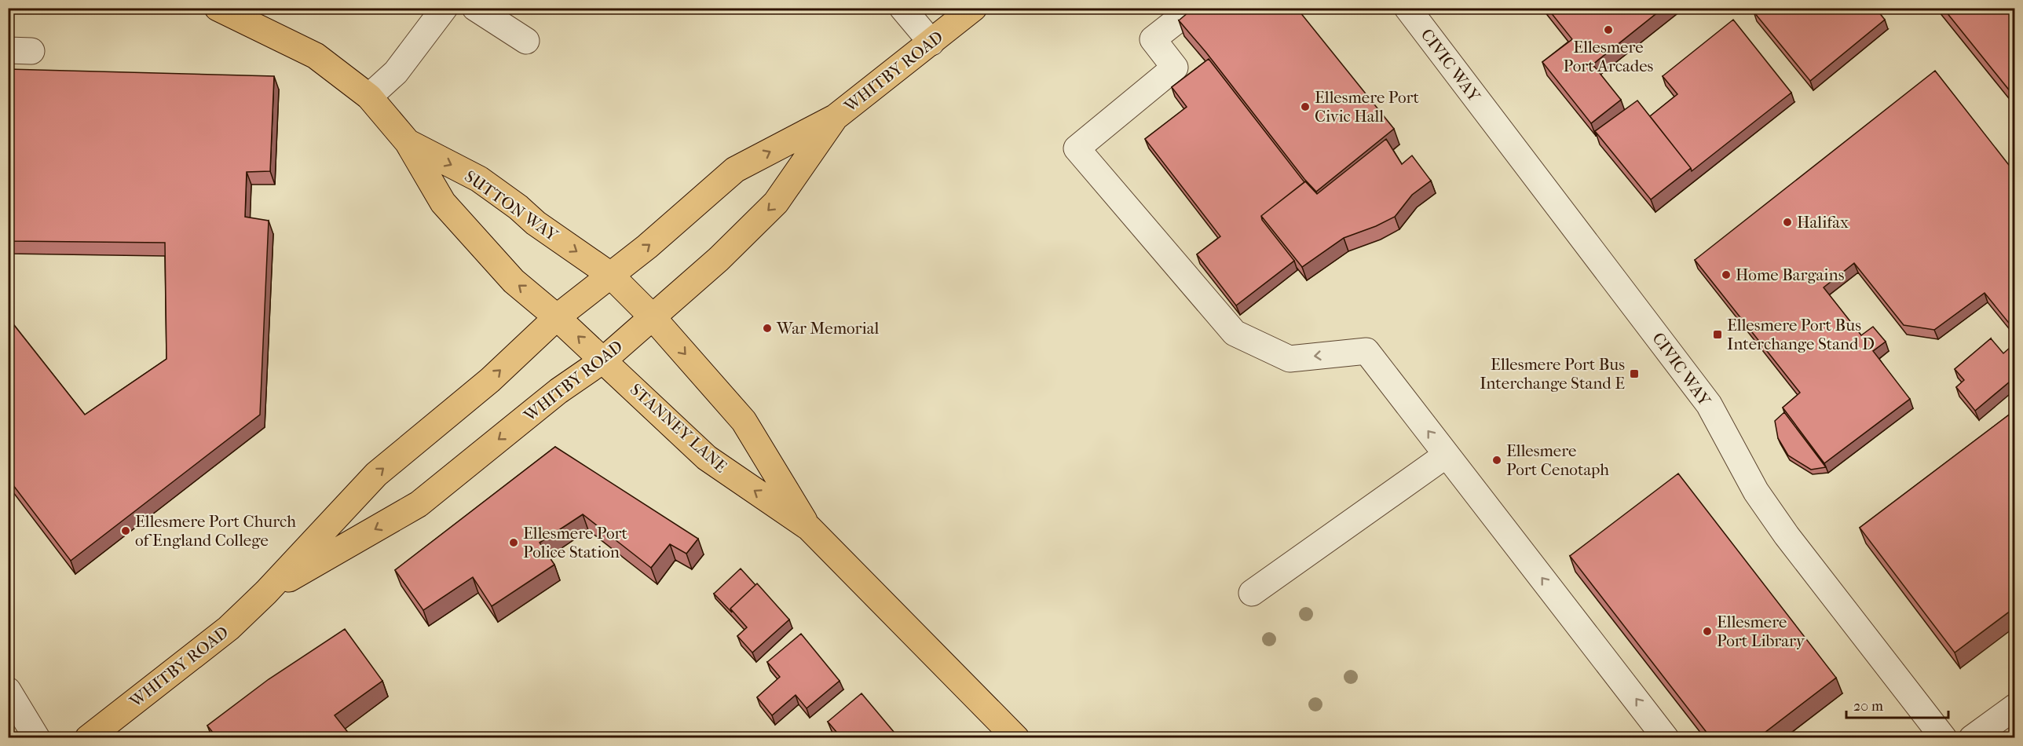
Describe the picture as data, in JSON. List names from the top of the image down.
{
  "streets": {
    "main road": ["WHITBY ROAD", "SUTTON WAY", "STANNEY LANE"],
    "street": ["CIVIC WAY"]
  },
  "crossings": [
    ["WHITBY ROAD", "SUTTON WAY"],
    ["WHITBY ROAD", "STANNEY LANE"],
    ["SUTTON WAY", "STANNEY LANE"]
  ],
  "places": {
    "other": [
      "Ellesmere Port Arcades",
      "Ellesmere Port Civic Hall",
      "Halifax",
      "Home Bargains",
      "War Memorial",
      "Ellesmere Port Cenotaph",
      "Ellesmere Port Church of England College",
      "Ellesmere Port Police Station",
      "Ellesmere Port Library"
    ],
    "transit": ["Ellesmere Port Bus Interchange Stand D", "Ellesmere Port Bus Interchange Stand E"]
  },
  "scale_bar": "20 m"
}
